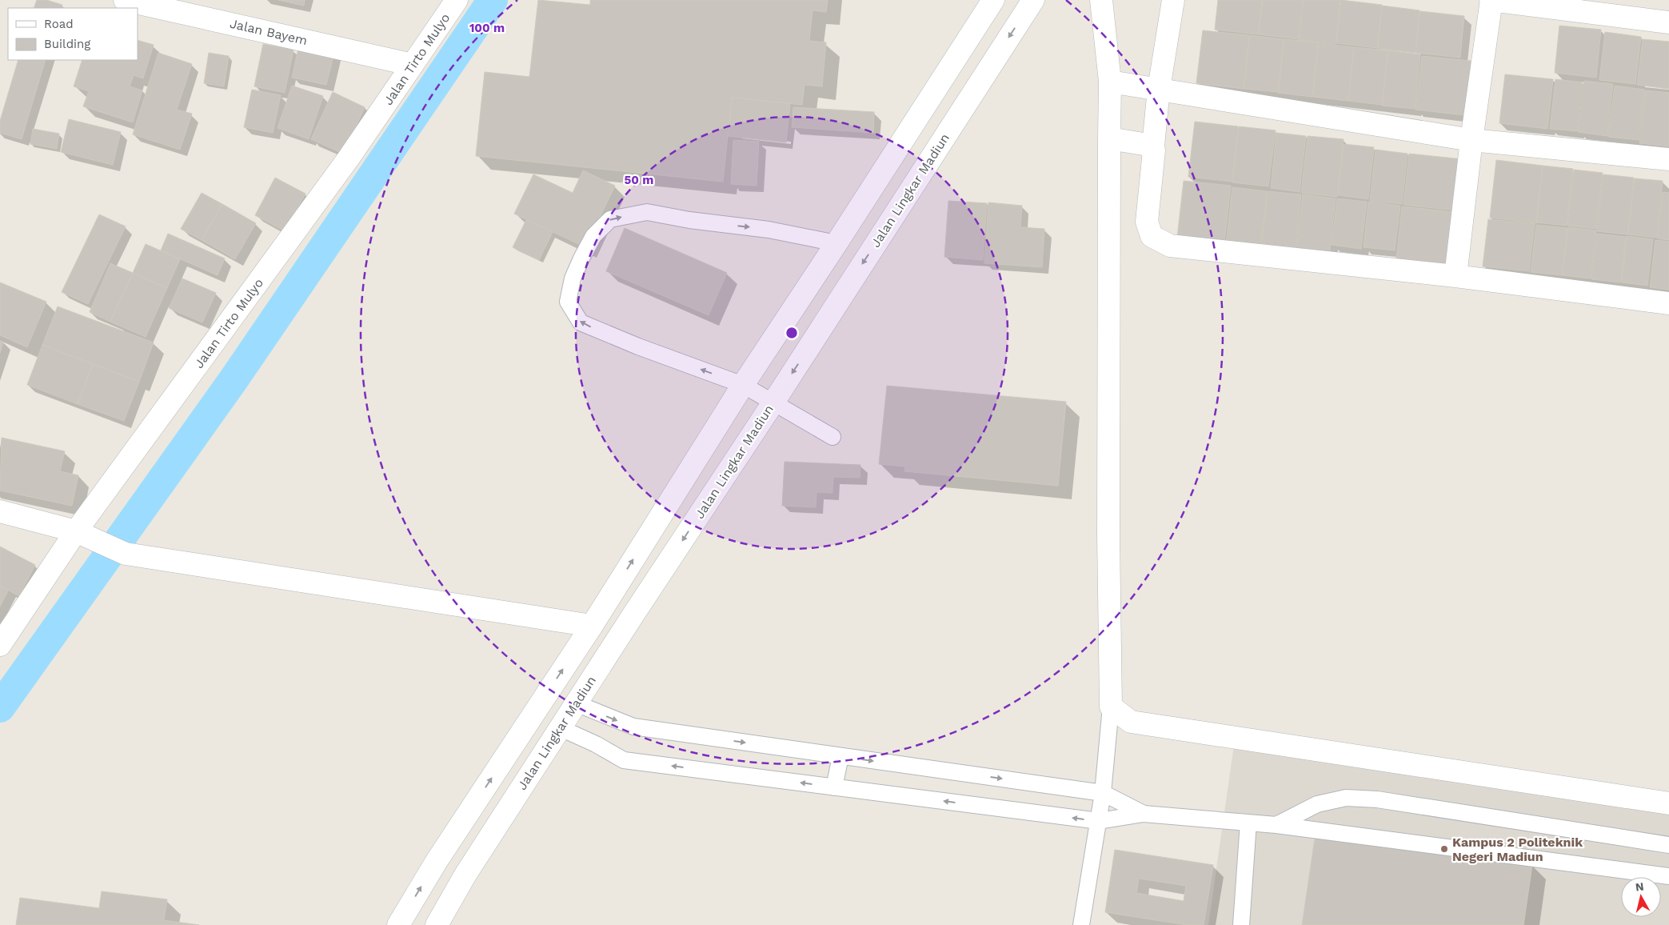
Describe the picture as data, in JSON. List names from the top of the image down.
{
  "streets": {
    "street": ["Jalan Bayem", "Jalan Tirto Mulyo", "Jalan Lingkar Madiun"]
  },
  "crossings": [
    ["Jalan Bayem", "Jalan Tirto Mulyo"]
  ],
  "places": ["Kampus 2 Politeknik Negeri Madiun"],
  "legend": ["Road", "Building"],
  "north": "top",
  "rings": ["100 m", "50 m"]
}
